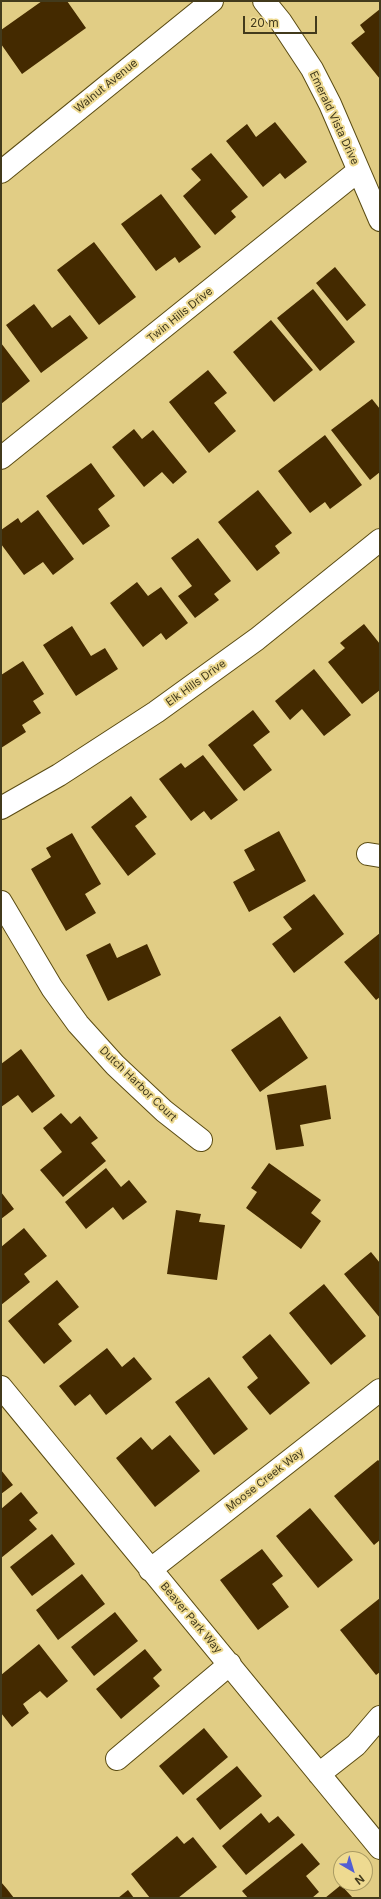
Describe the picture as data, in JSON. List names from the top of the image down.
{
  "streets": {
    "street": [
      "Walnut Avenue",
      "Emerald Vista Drive",
      "Twin Hills Drive",
      "Elk Hills Drive",
      "Dutch Harbor Court",
      "Moose Creek Way",
      "Beaver Park Way"
    ]
  },
  "crossings": [
    ["Emerald Vista Drive", "Twin Hills Drive"],
    ["Moose Creek Way", "Beaver Park Way"]
  ],
  "scale_bar": "20 m",
  "north": "bottom right"
}
